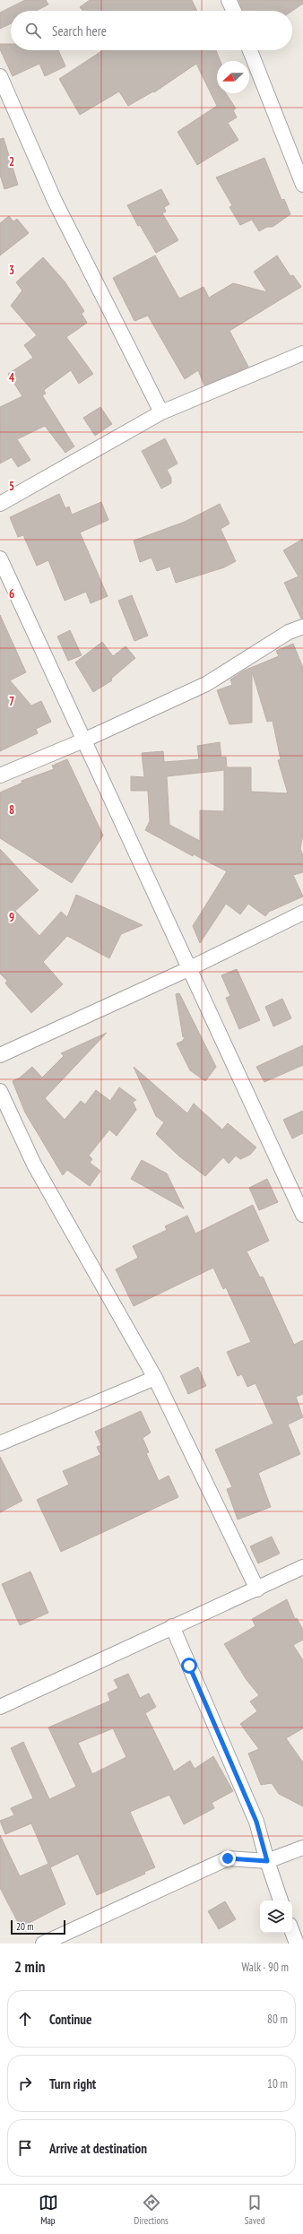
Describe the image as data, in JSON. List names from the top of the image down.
{
  "scale_bar": "20 m",
  "north": "left",
  "page": {
    "search": "Search here",
    "scale": "20 m",
    "heading": ["2 min", "Walk · 90 m"],
    "list": [
      ["Continue", "80 m"],
      ["Turn right", "10 m"],
      "Arrive at destination"
    ],
    "nav": ["Map", "Directions", "Saved"]
  },
  "grid": {
    "rows": [
      "2",
      "3",
      "4",
      "5",
      "6",
      "7",
      "8",
      "9"
    ]
  }
}
